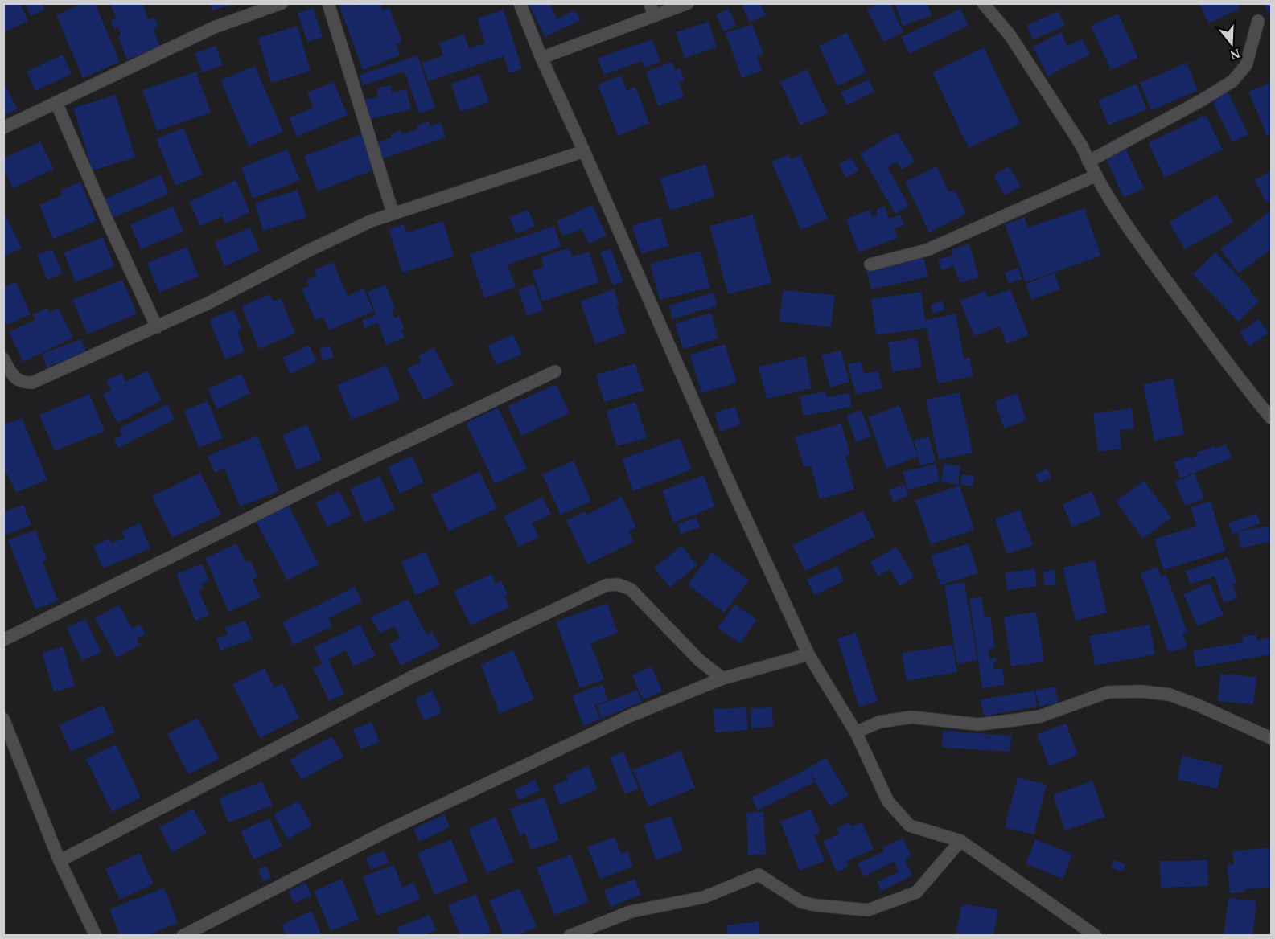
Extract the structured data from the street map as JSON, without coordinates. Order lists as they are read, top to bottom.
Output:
{
  "north": "bottom"
}
